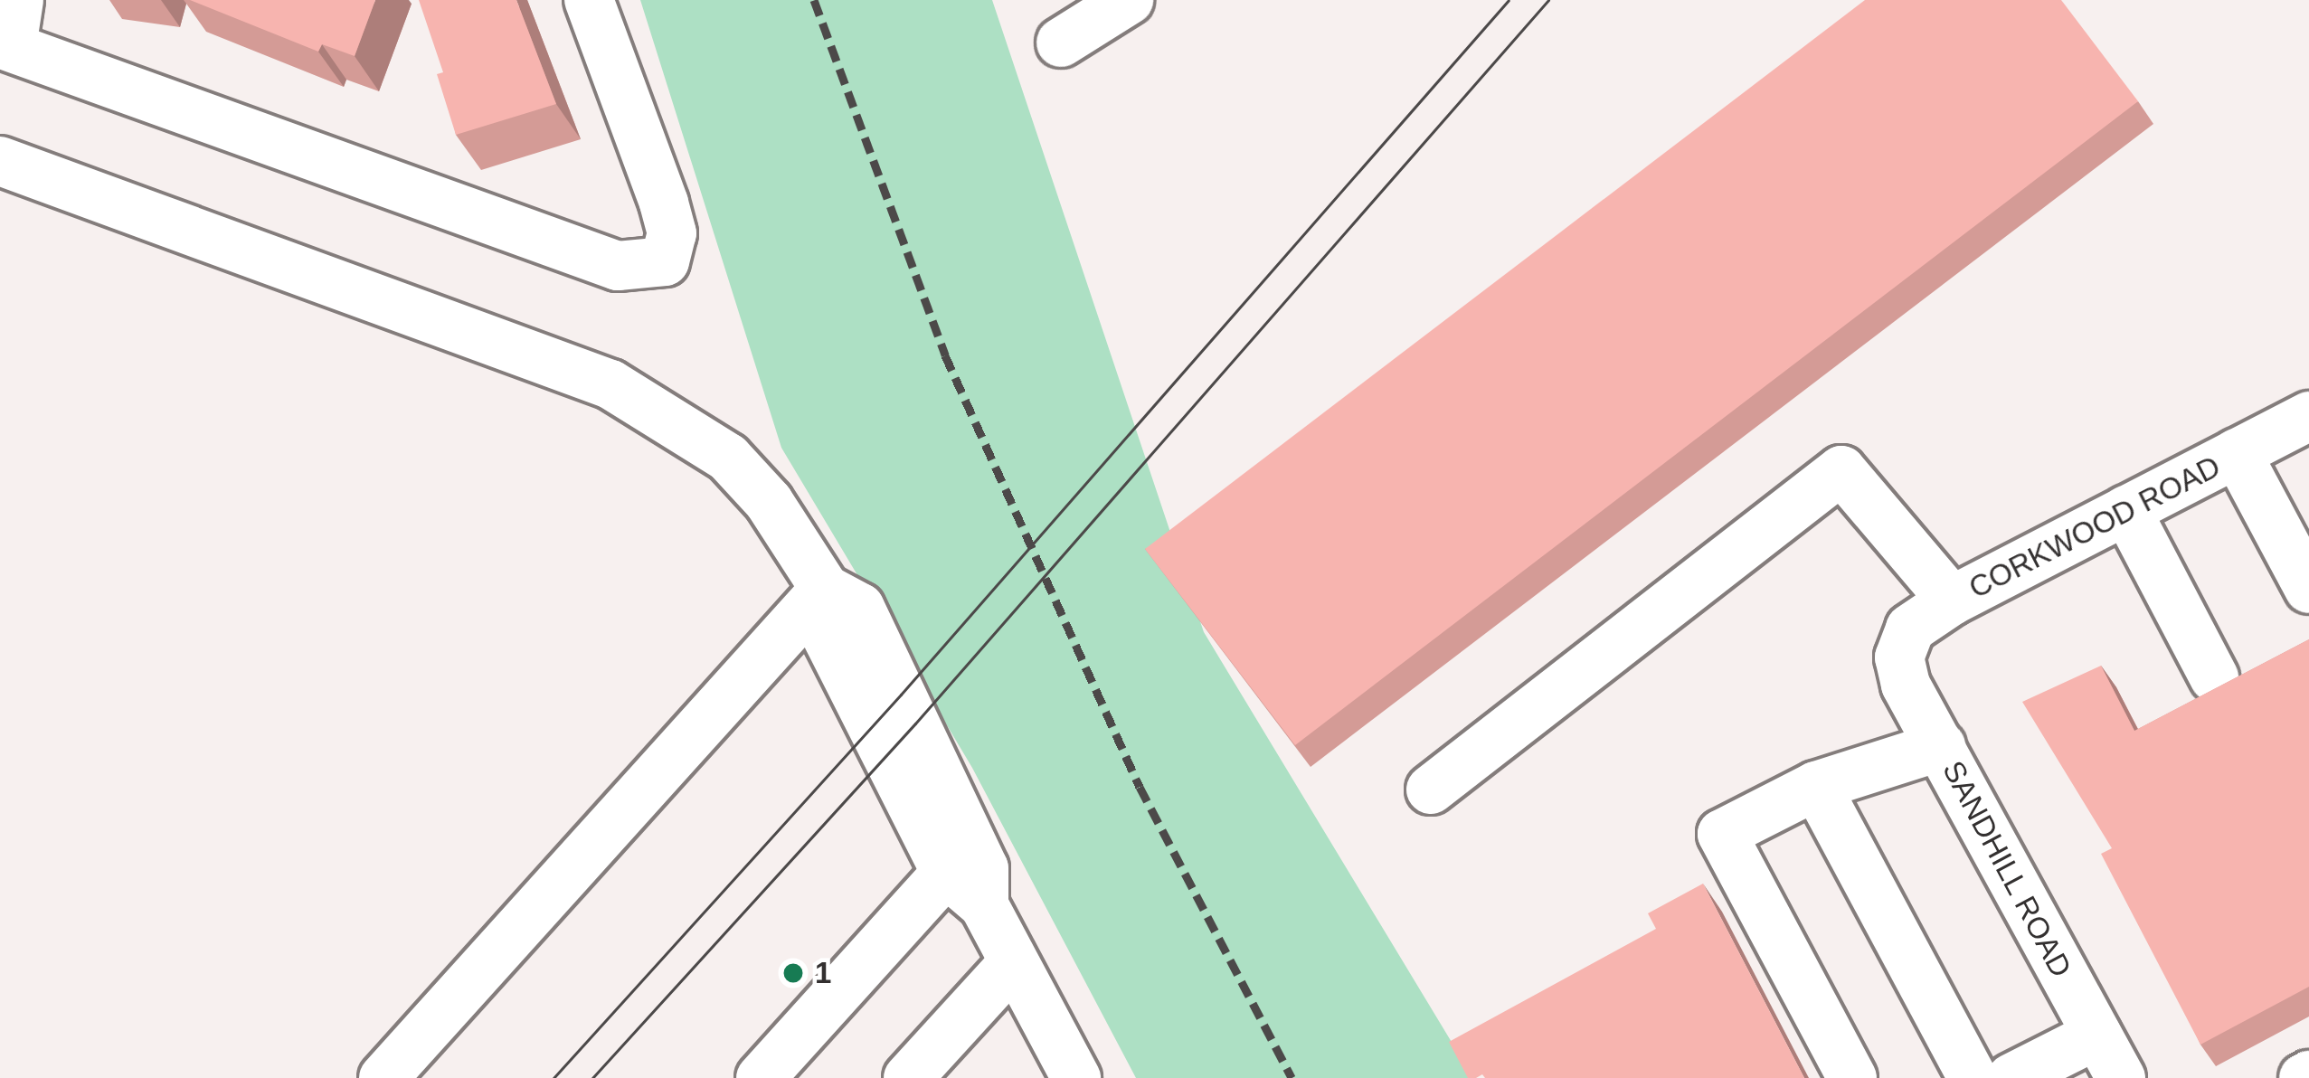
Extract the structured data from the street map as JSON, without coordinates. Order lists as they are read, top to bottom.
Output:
{
  "streets": {
    "street": ["CORKWOOD ROAD", "SANDHILL ROAD"]
  },
  "crossings": [
    ["CORKWOOD ROAD", "SANDHILL ROAD"]
  ],
  "places": ["1"]
}
